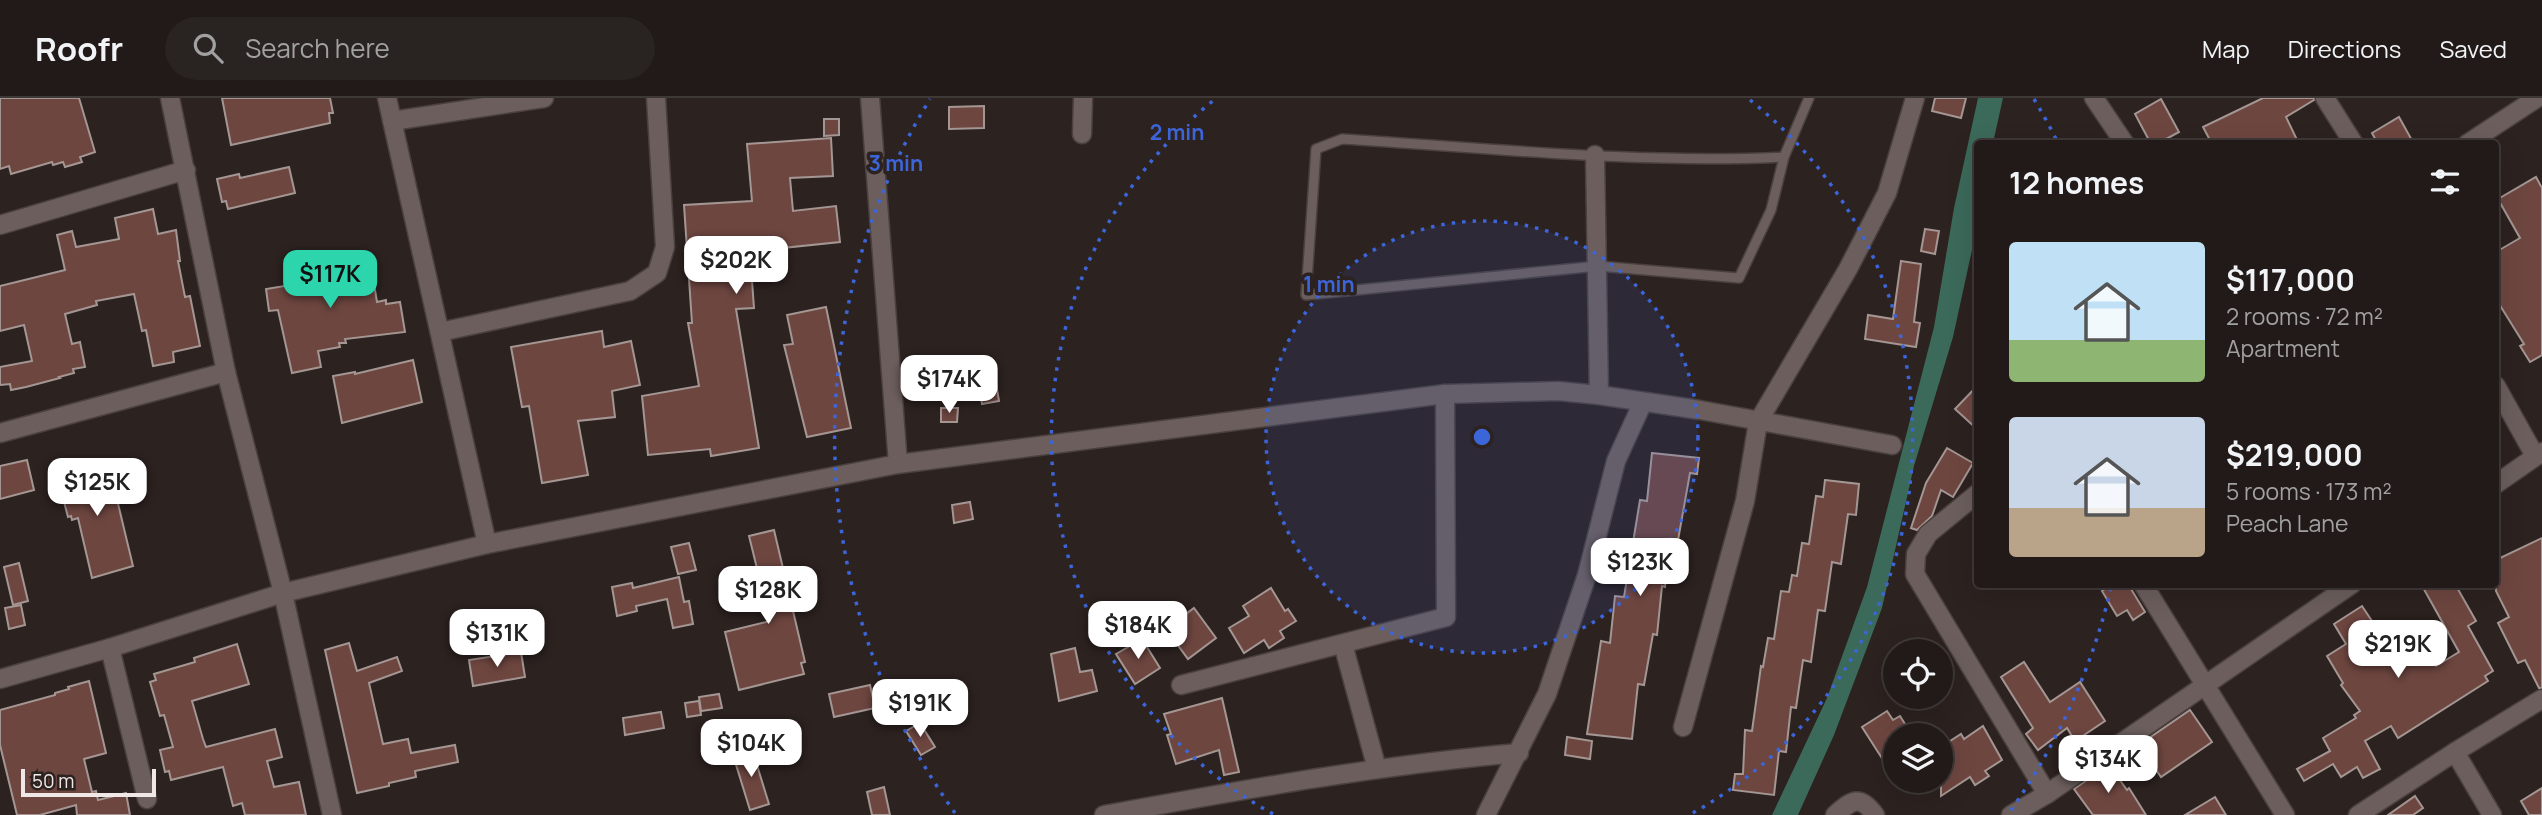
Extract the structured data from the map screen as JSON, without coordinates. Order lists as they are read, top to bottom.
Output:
{
  "scale_bar": "50 m",
  "page": {
    "header": "Roofr",
    "search": "Search here",
    "nav": ["Map", "Directions", "Saved"],
    "heading": "12 homes",
    "list": [
      {
        "name": "$117,000",
        "note": "2 rooms · 72 m² · Apartment"
      },
      {
        "name": "$219,000",
        "note": "5 rooms · 173 m² · Peach Lane"
      }
    ],
    "price": [
      "$202K",
      "$117K",
      "$174K",
      "$125K",
      "$123K",
      "$128K",
      "$184K",
      "$131K",
      "$219K",
      "$191K",
      "$104K",
      "$134K"
    ],
    "scale": "50 m"
  },
  "rings": ["2 min", "3 min", "1 min"]
}
